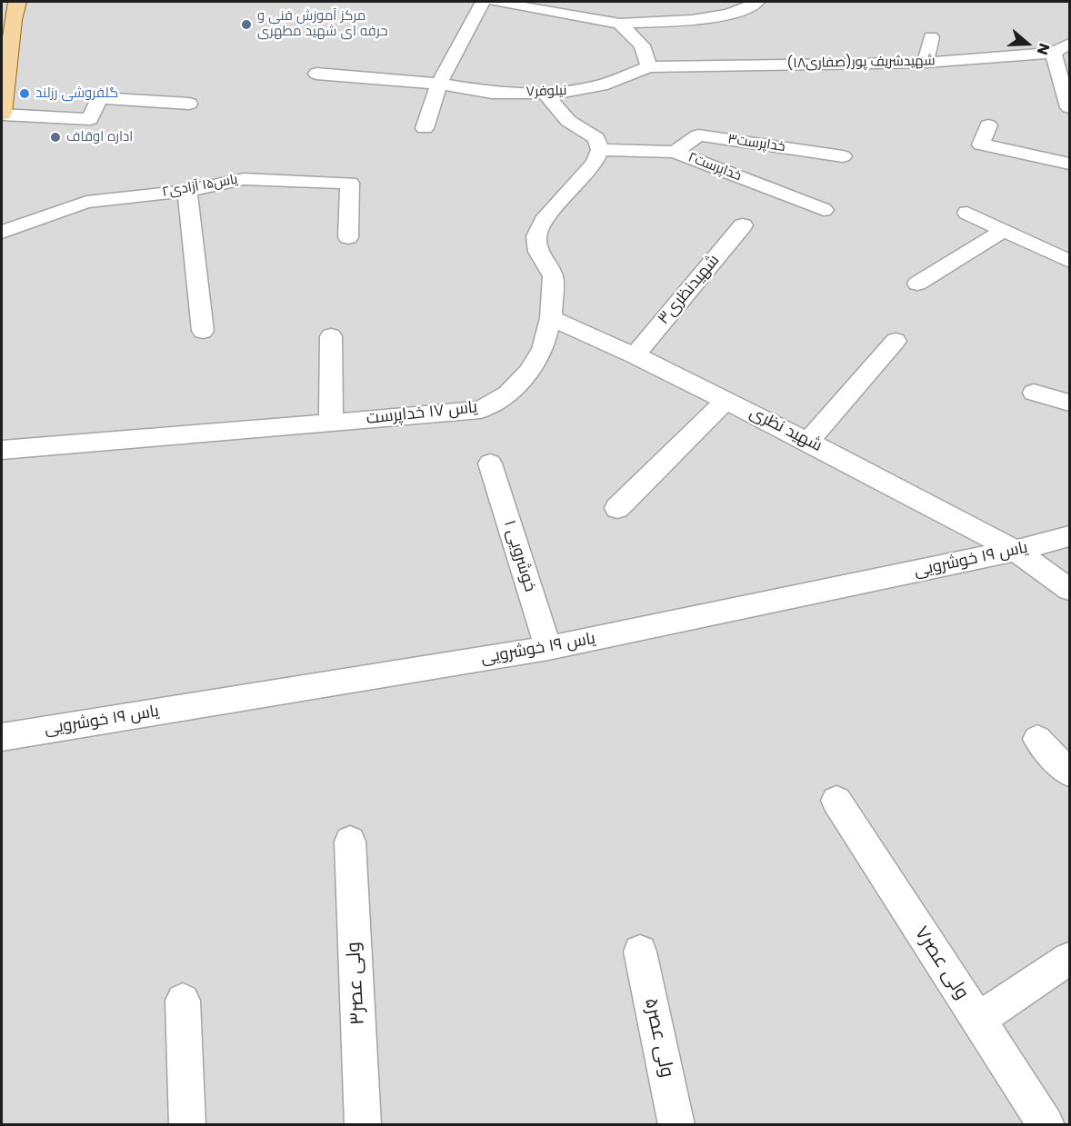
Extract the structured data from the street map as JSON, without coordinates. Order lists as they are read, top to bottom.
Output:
{
  "streets": {
    "street": [
      "شهیدشریف پور(صفاری۱۸)",
      "نیلوفر۷",
      "خداپرست۳",
      "خداپرست۲",
      "یاس۱۵ آزادی۲",
      "شهیدنظری۳",
      "یاس ۱۷ خداپرست",
      "شهید نظری",
      "خوشرویی ۱",
      "یاس ۱۹ خوشرویی",
      "ولی عصر۷",
      "ولی عصر۳",
      "ولی عصر۵"
    ]
  },
  "crossings": [
    ["شهیدشریف پور(صفاری۱۸)", "نیلوفر۷"],
    ["خداپرست۳", "خداپرست۲"],
    ["خداپرست۲", "یاس ۱۷ خداپرست"],
    ["شهیدنظری۳", "شهید نظری"],
    ["یاس ۱۷ خداپرست", "شهید نظری"],
    ["شهید نظری", "یاس ۱۹ خوشرویی"],
    ["خوشرویی ۱", "یاس ۱۹ خوشرویی"]
  ],
  "places": ["مرکز آموزش فنی و حرفه ای شهید مطهری", "گلفروشی رزلند", "اداره اوقاف"],
  "north": "right"
}
